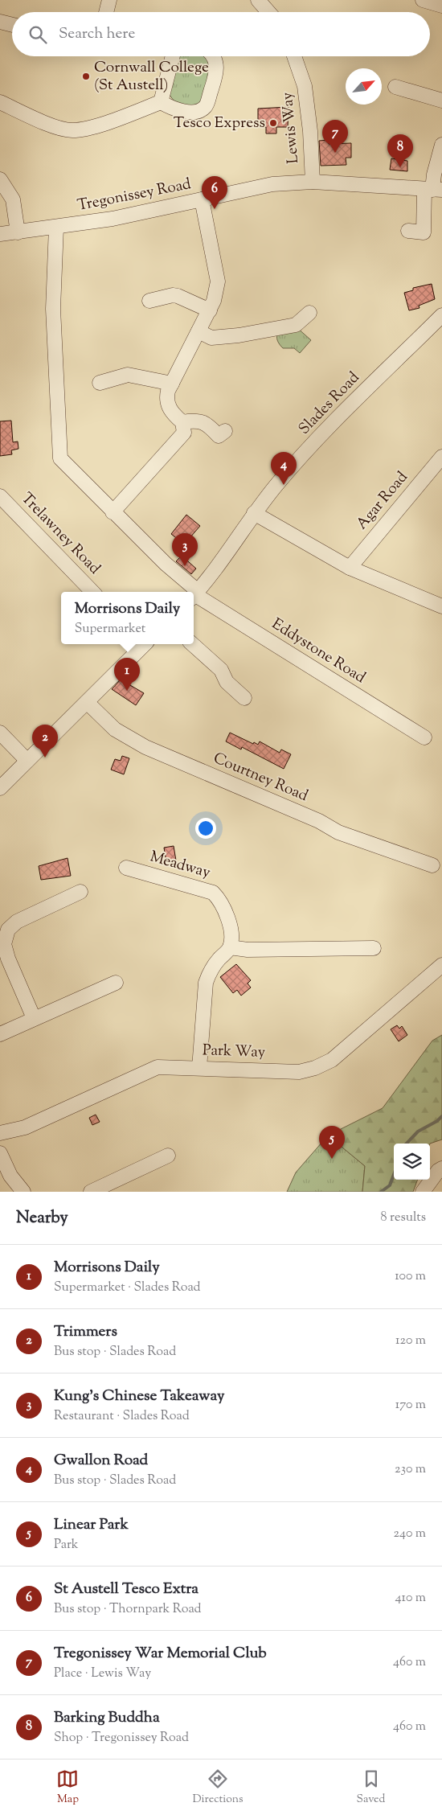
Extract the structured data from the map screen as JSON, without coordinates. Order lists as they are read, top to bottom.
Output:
{
  "streets": {
    "street": [
      "Lewis Way",
      "Tregonissey Road",
      "Slades Road",
      "Agar Road",
      "Trelawney Road",
      "Eddystone Road",
      "Courtney Road",
      "Meadway",
      "Park Way"
    ]
  },
  "crossings": [
    ["Lewis Way", "Tregonissey Road"],
    ["Tregonissey Road", "Eddystone Road"],
    ["Slades Road", "Eddystone Road"]
  ],
  "places": ["Cornwall College (St Austell)", "Tesco Express"],
  "north": "top right",
  "page": {
    "search": "Search here",
    "pins": [
      "7",
      "8",
      "6",
      "4",
      "3",
      "1",
      "2",
      "5"
    ],
    "popup": ["Morrisons Daily", "Supermarket"],
    "heading": ["Nearby", "8 results"],
    "list": [
      {
        "mark": "1",
        "name": "Morrisons Daily",
        "note": "Supermarket · Slades Road",
        "value": "100 m"
      },
      {
        "mark": "2",
        "name": "Trimmers",
        "note": "Bus stop · Slades Road",
        "value": "120 m"
      },
      {
        "mark": "3",
        "name": "Kung's Chinese Takeaway",
        "note": "Restaurant · Slades Road",
        "value": "170 m"
      },
      {
        "mark": "4",
        "name": "Gwallon Road",
        "note": "Bus stop · Slades Road",
        "value": "230 m"
      },
      {
        "mark": "5",
        "name": "Linear Park",
        "note": "Park",
        "value": "240 m"
      },
      {
        "mark": "6",
        "name": "St Austell Tesco Extra",
        "note": "Bus stop · Thornpark Road",
        "value": "410 m"
      },
      {
        "mark": "7",
        "name": "Tregonissey War Memorial Club",
        "note": "Place · Lewis Way",
        "value": "460 m"
      },
      {
        "mark": "8",
        "name": "Barking Buddha",
        "note": "Shop · Tregonissey Road",
        "value": "460 m"
      }
    ],
    "nav": ["Map", "Directions", "Saved"]
  }
}
